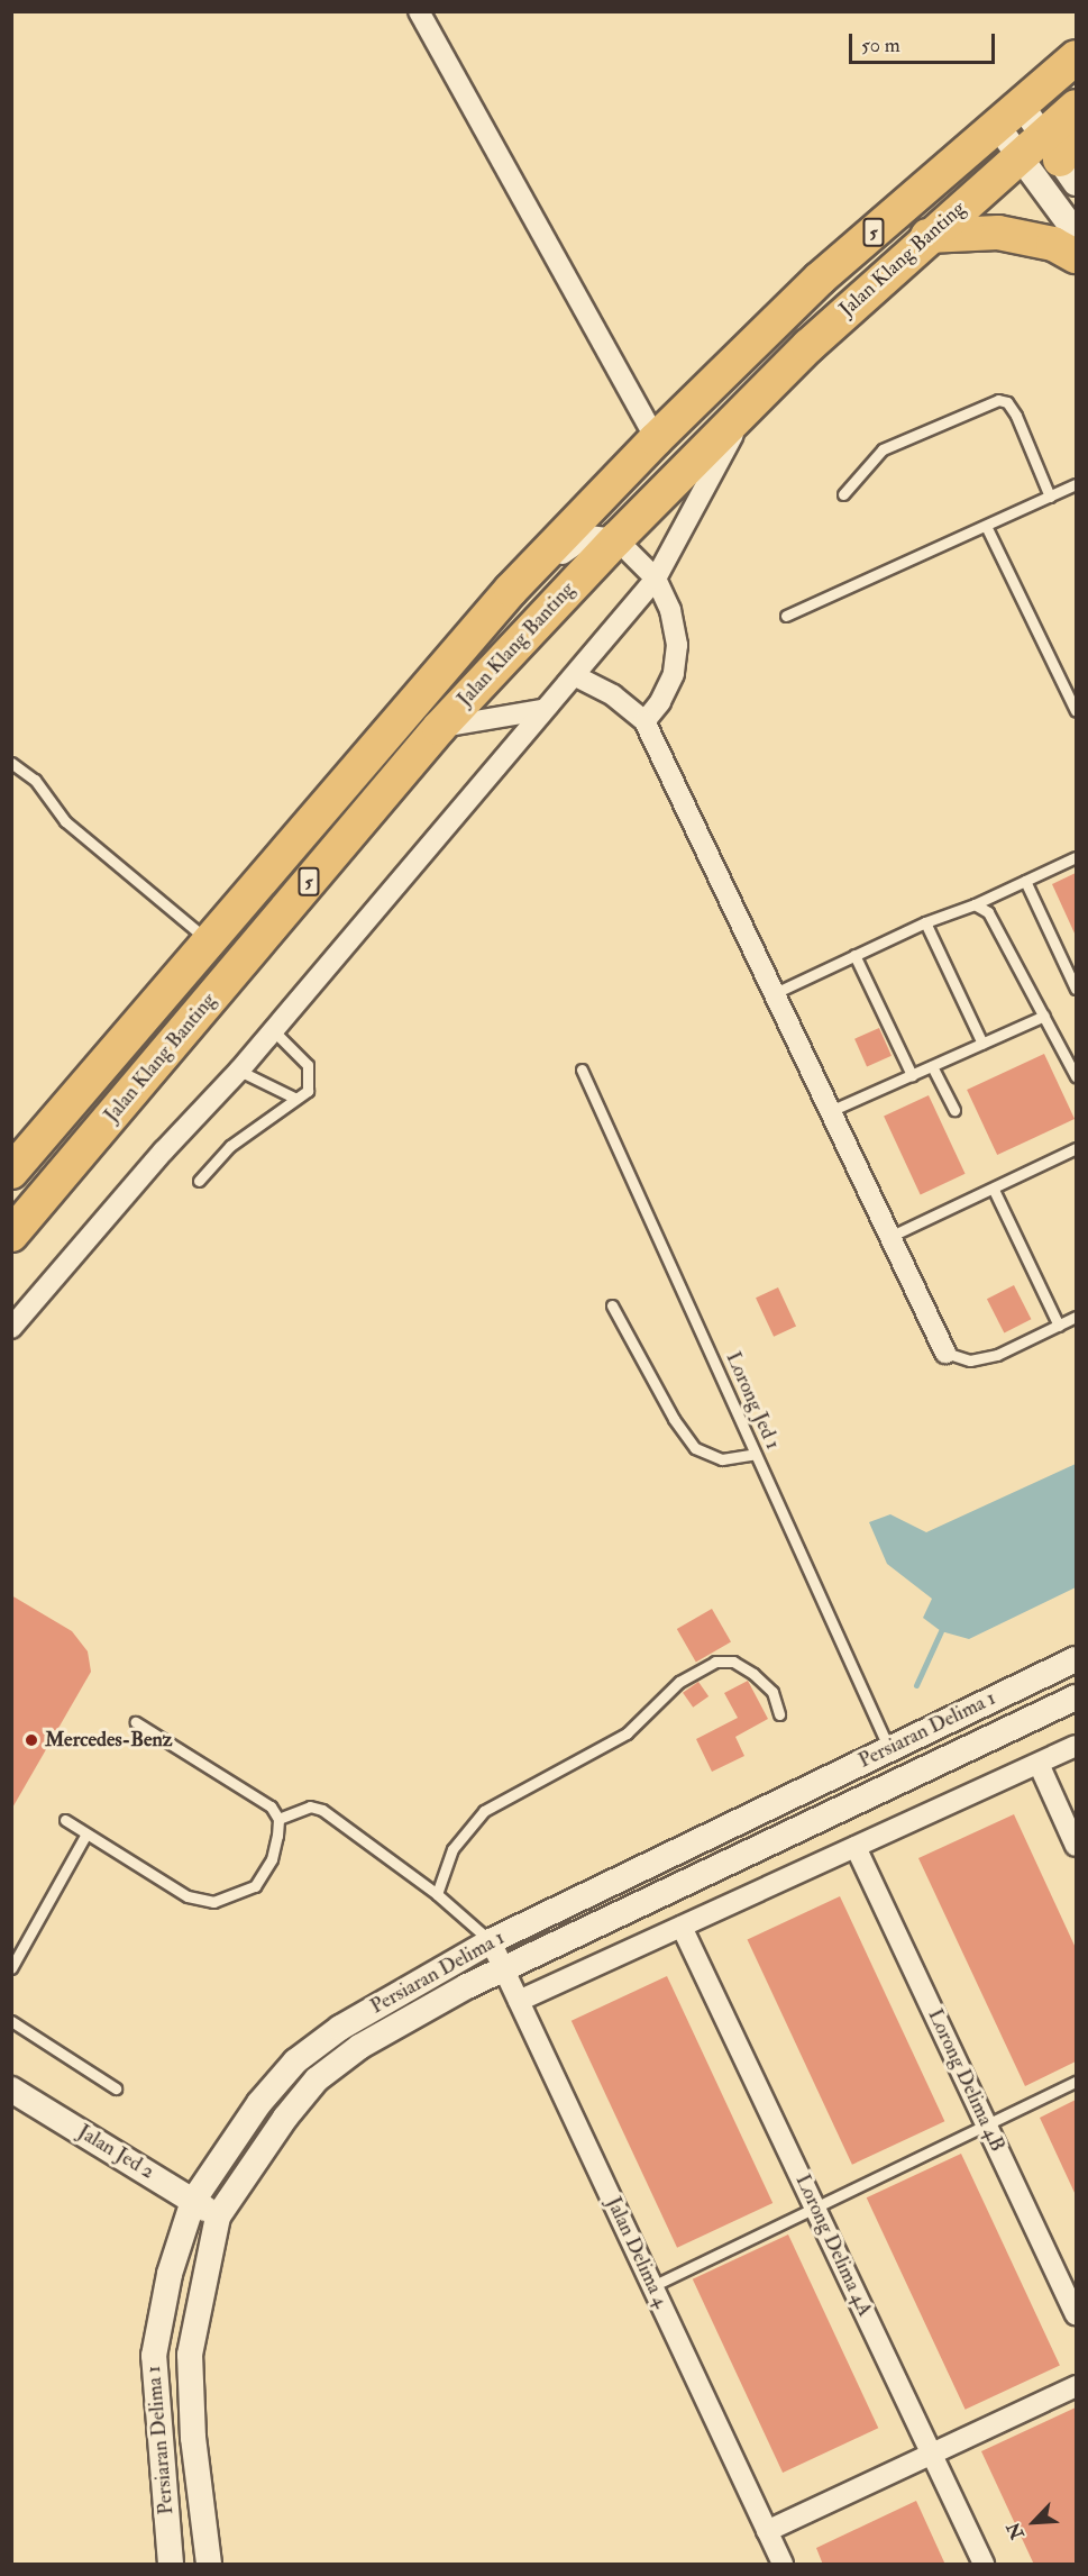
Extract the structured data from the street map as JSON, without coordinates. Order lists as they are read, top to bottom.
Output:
{
  "streets": {
    "highway": ["5", "Jalan Klang Banting"],
    "street": [
      "Persiaran Delima 1",
      "Lorong Delima 4B",
      "Jalan Jed 2",
      "Lorong Delima 4A",
      "Jalan Delima 4"
    ],
    "lane": ["Lorong Jed 1"]
  },
  "crossings": [
    ["Lorong Jed 1", "Persiaran Delima 1"],
    ["Persiaran Delima 1", "Jalan Jed 2"],
    ["Persiaran Delima 1", "Jalan Delima 4"]
  ],
  "places": ["Mercedes-Benz"],
  "scale_bar": "50 m",
  "north": "bottom left"
}
